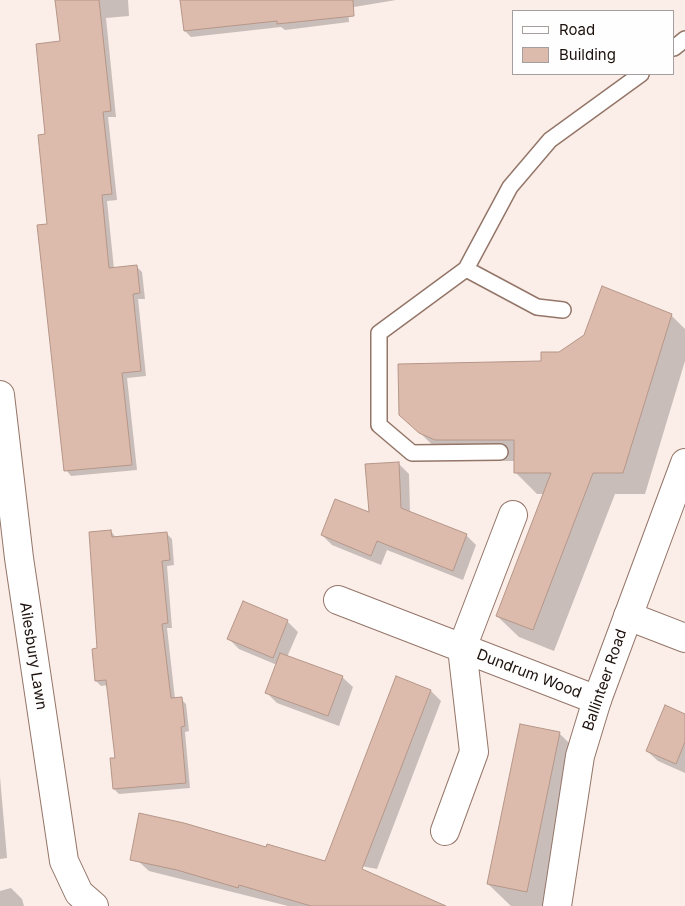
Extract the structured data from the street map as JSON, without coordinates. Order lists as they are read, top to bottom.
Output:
{
  "streets": {
    "street": ["Ailesbury Lawn", "Dundrum Wood", "Ballinteer Road"]
  },
  "crossings": [
    ["Dundrum Wood", "Ballinteer Road"]
  ],
  "legend": ["Road", "Building"]
}
